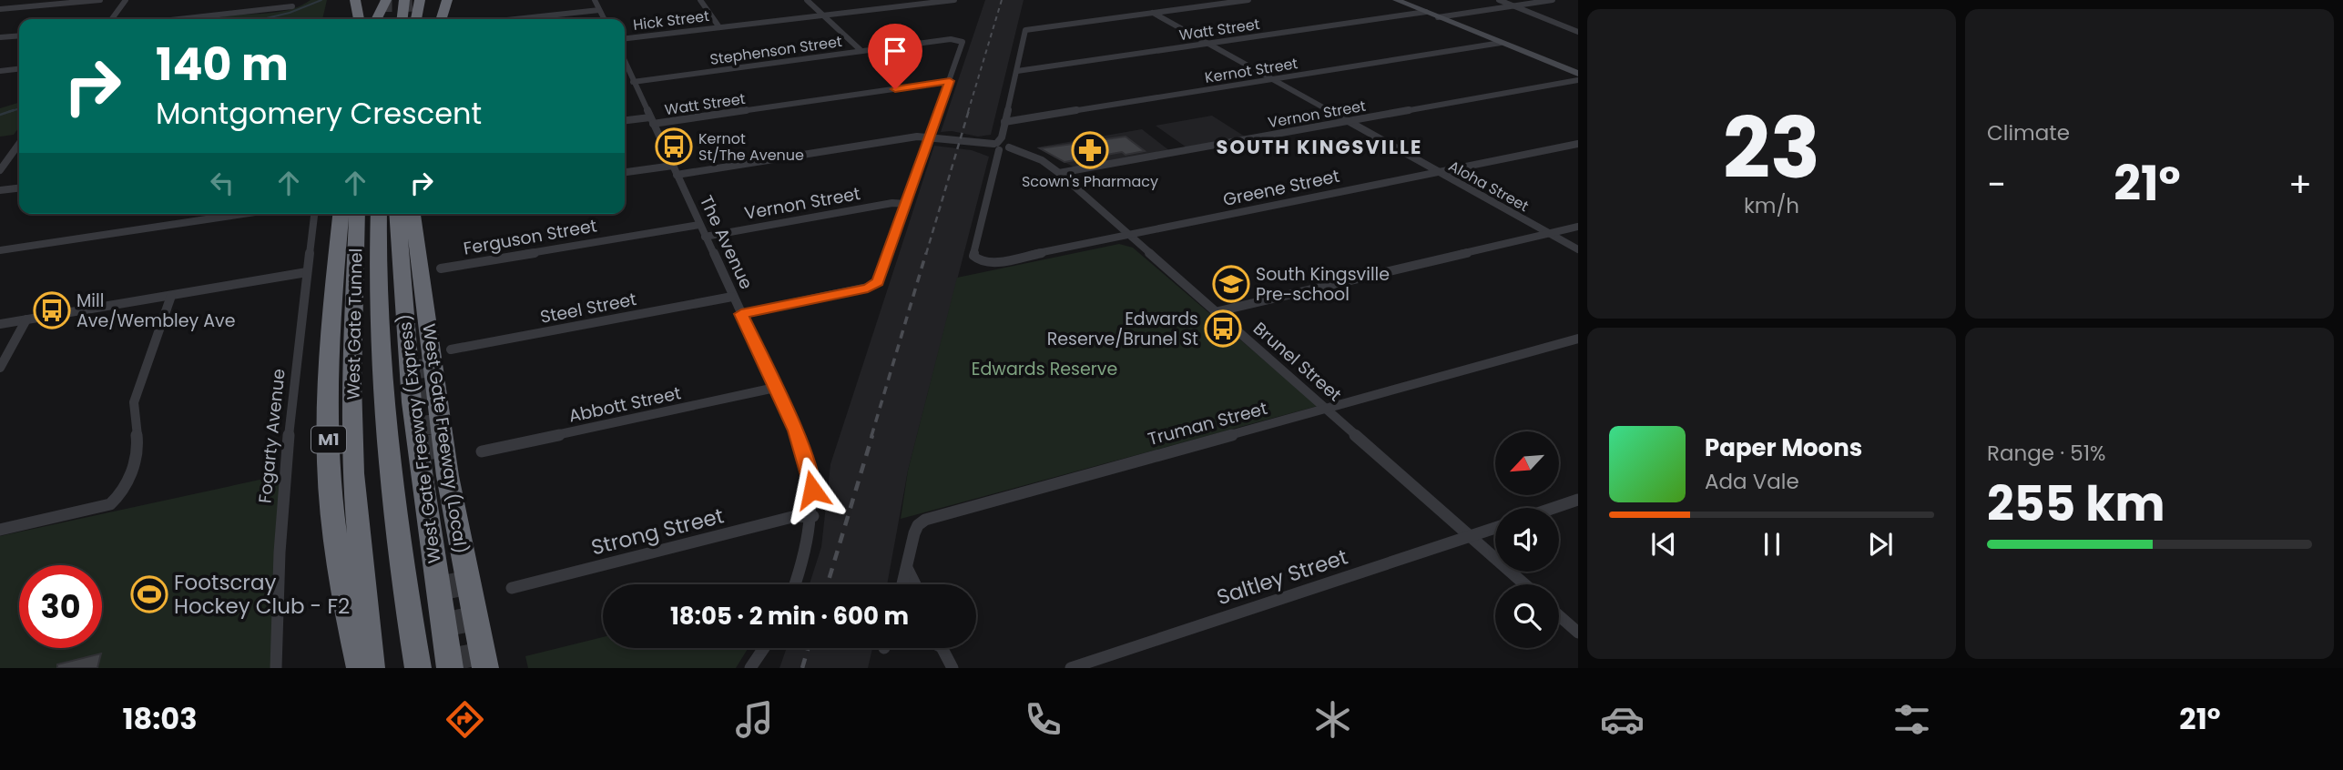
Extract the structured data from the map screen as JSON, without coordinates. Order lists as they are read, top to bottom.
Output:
{
  "streets": {
    "highway": [
      "West Gate Tunnel",
      "West Gate Freeway (Express)",
      "West Gate Freeway (Local)",
      "M1"
    ],
    "street": [
      "Hick Street",
      "Watt Street",
      "Stephenson Street",
      "Kernot Street",
      "Vernon Street",
      "Aloha Street",
      "Greene Street",
      "Ferguson Street",
      "The Avenue",
      "Steel Street",
      "Brunel Street",
      "Abbott Street",
      "Truman Street",
      "Fogarty Avenue",
      "Strong Street",
      "Saltley Street"
    ]
  },
  "crossings": [
    ["Watt Street", "Stephenson Street"],
    ["Watt Street", "Aloha Street"],
    ["Watt Street", "The Avenue"],
    ["Stephenson Street", "The Avenue"],
    ["Kernot Street", "Aloha Street"],
    ["Vernon Street", "Aloha Street"],
    ["Vernon Street", "The Avenue"],
    ["Vernon Street", "Brunel Street"],
    ["Aloha Street", "Greene Street"],
    ["Greene Street", "Brunel Street"],
    ["Ferguson Street", "The Avenue"],
    ["The Avenue", "Steel Street"],
    ["The Avenue", "Abbott Street"],
    ["The Avenue", "Strong Street"],
    ["Brunel Street", "Truman Street"],
    ["Brunel Street", "Saltley Street"]
  ],
  "districts": ["SOUTH KINGSVILLE"],
  "parks": ["Edwards Reserve"],
  "places": {
    "bus stop": ["Kernot St/The Avenue", "Mill Ave/Wembley Ave", "Edwards Reserve/Brunel St"],
    "pharmacy": ["Scown's Pharmacy"],
    "school or university": ["South Kingsville Pre-school"],
    "sports": ["Footscray Hockey Club - F2"]
  },
  "north": "bottom left",
  "page": {
    "tile": [
      ["23", "km/h"],
      "Climate",
      ["Range · 51%", "255 km"]
    ],
    "turn": ["140 m", "Montgomery Crescent"],
    "heat": ["−", "21°", "+"],
    "song": ["Paper Moons", "Ada Vale"],
    "limit": "30",
    "trip": "18:05 · 2 min · 600 m",
    "tabs": ["18:03", "21°"]
  }
}
